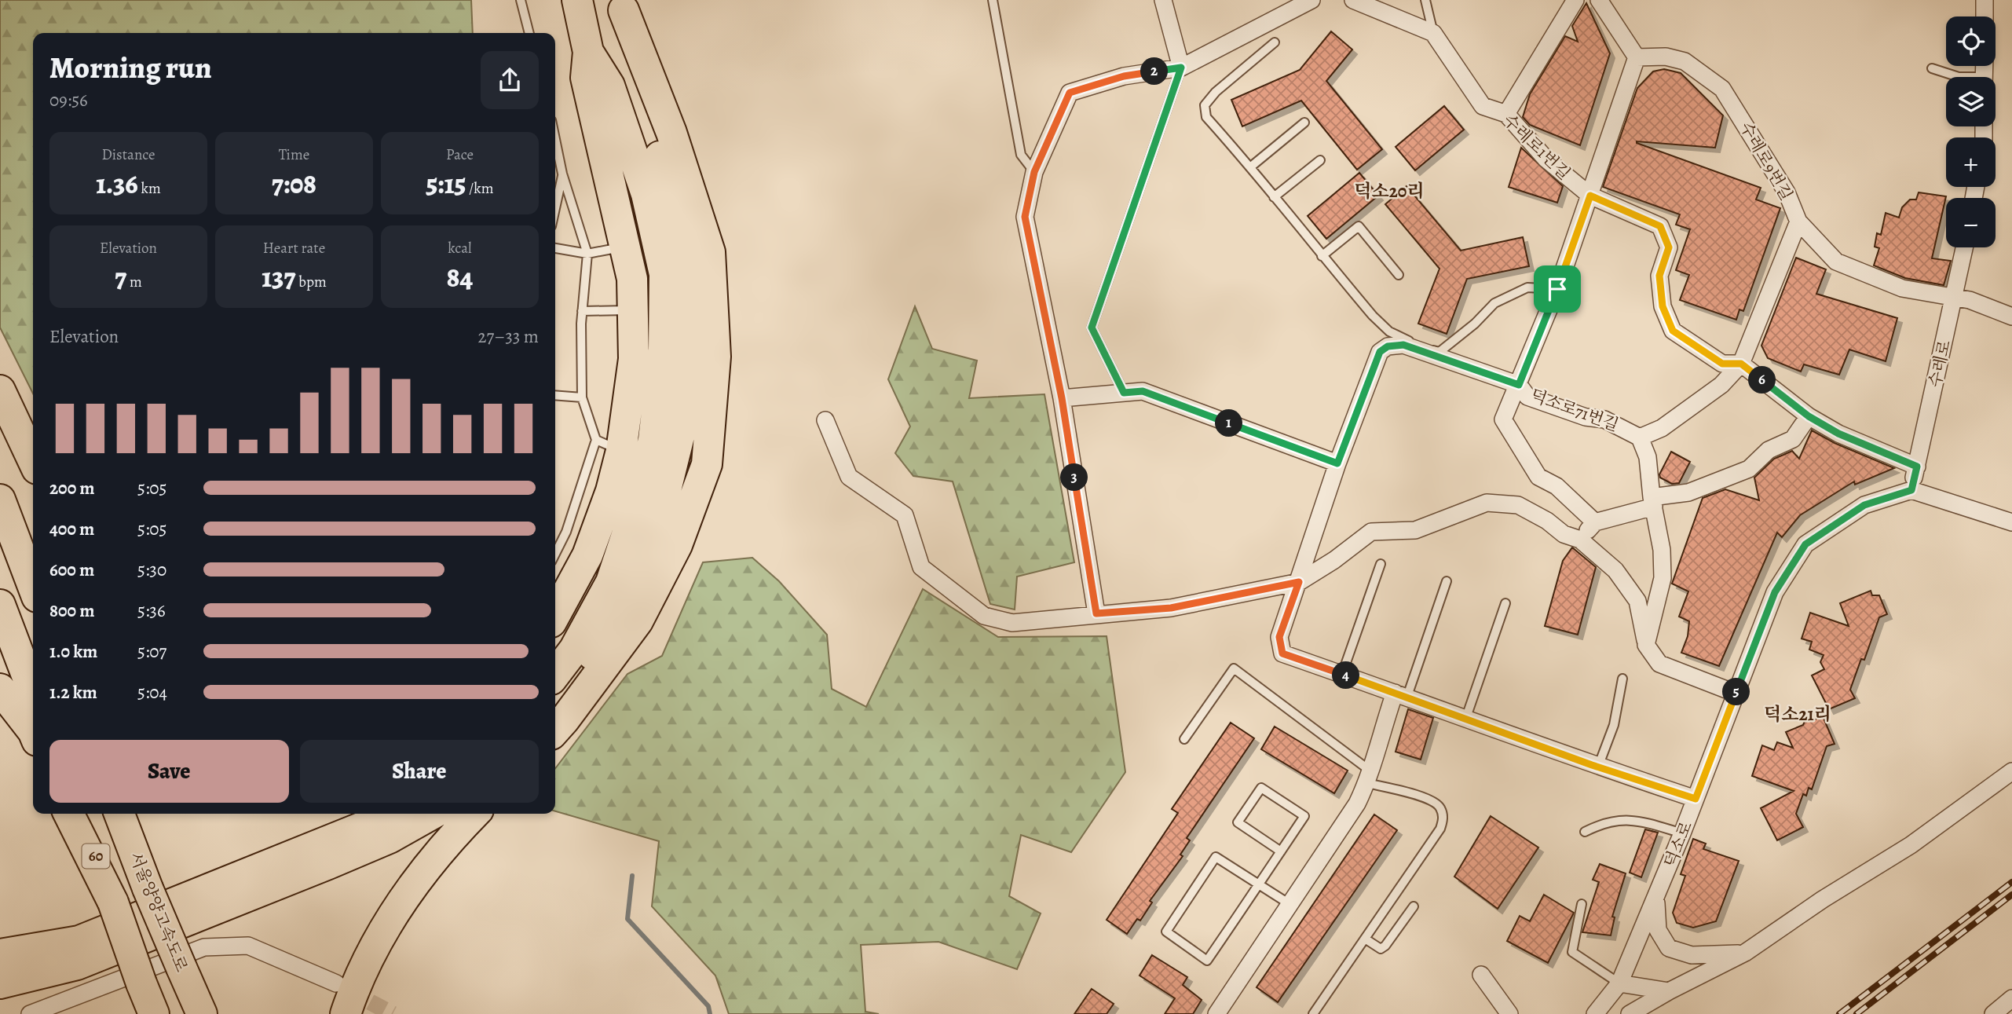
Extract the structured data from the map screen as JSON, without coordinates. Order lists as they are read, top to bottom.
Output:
{
  "streets": {
    "highway": ["60", "서울양양고속도로"],
    "street": [
      "수레로1번길",
      "수레로9번길",
      "수레로",
      "덕소로71번길",
      "덕소로"
    ]
  },
  "crossings": [
    ["수레로1번길", "수레로"],
    ["수레로9번길", "수레로"],
    ["수레로", "덕소로"]
  ],
  "districts": ["덕소20리", "덕소21리"],
  "page": {
    "map_buttons": ["+", "−"],
    "heading": ["Morning run", "09:56"],
    "pins": [
      "2",
      "6",
      "1",
      "3",
      "4",
      "5"
    ],
    "stats": [
      ["Distance", "1.36 km"],
      ["Time", "7:08"],
      ["Pace", "5:15 /km"],
      ["Elevation", "7 m"],
      ["Heart rate", "137 bpm"],
      ["kcal", "84"]
    ],
    "chart": ["Elevation", "27–33 m"],
    "list": [
      {
        "name": "200 m",
        "note": "5:05"
      },
      {
        "name": "400 m",
        "note": "5:05"
      },
      {
        "name": "600 m",
        "note": "5:30"
      },
      {
        "name": "800 m",
        "note": "5:36"
      },
      {
        "name": "1.0 km",
        "note": "5:07"
      },
      {
        "name": "1.2 km",
        "note": "5:04"
      }
    ],
    "buttons": ["Save", "Share"]
  }
}
